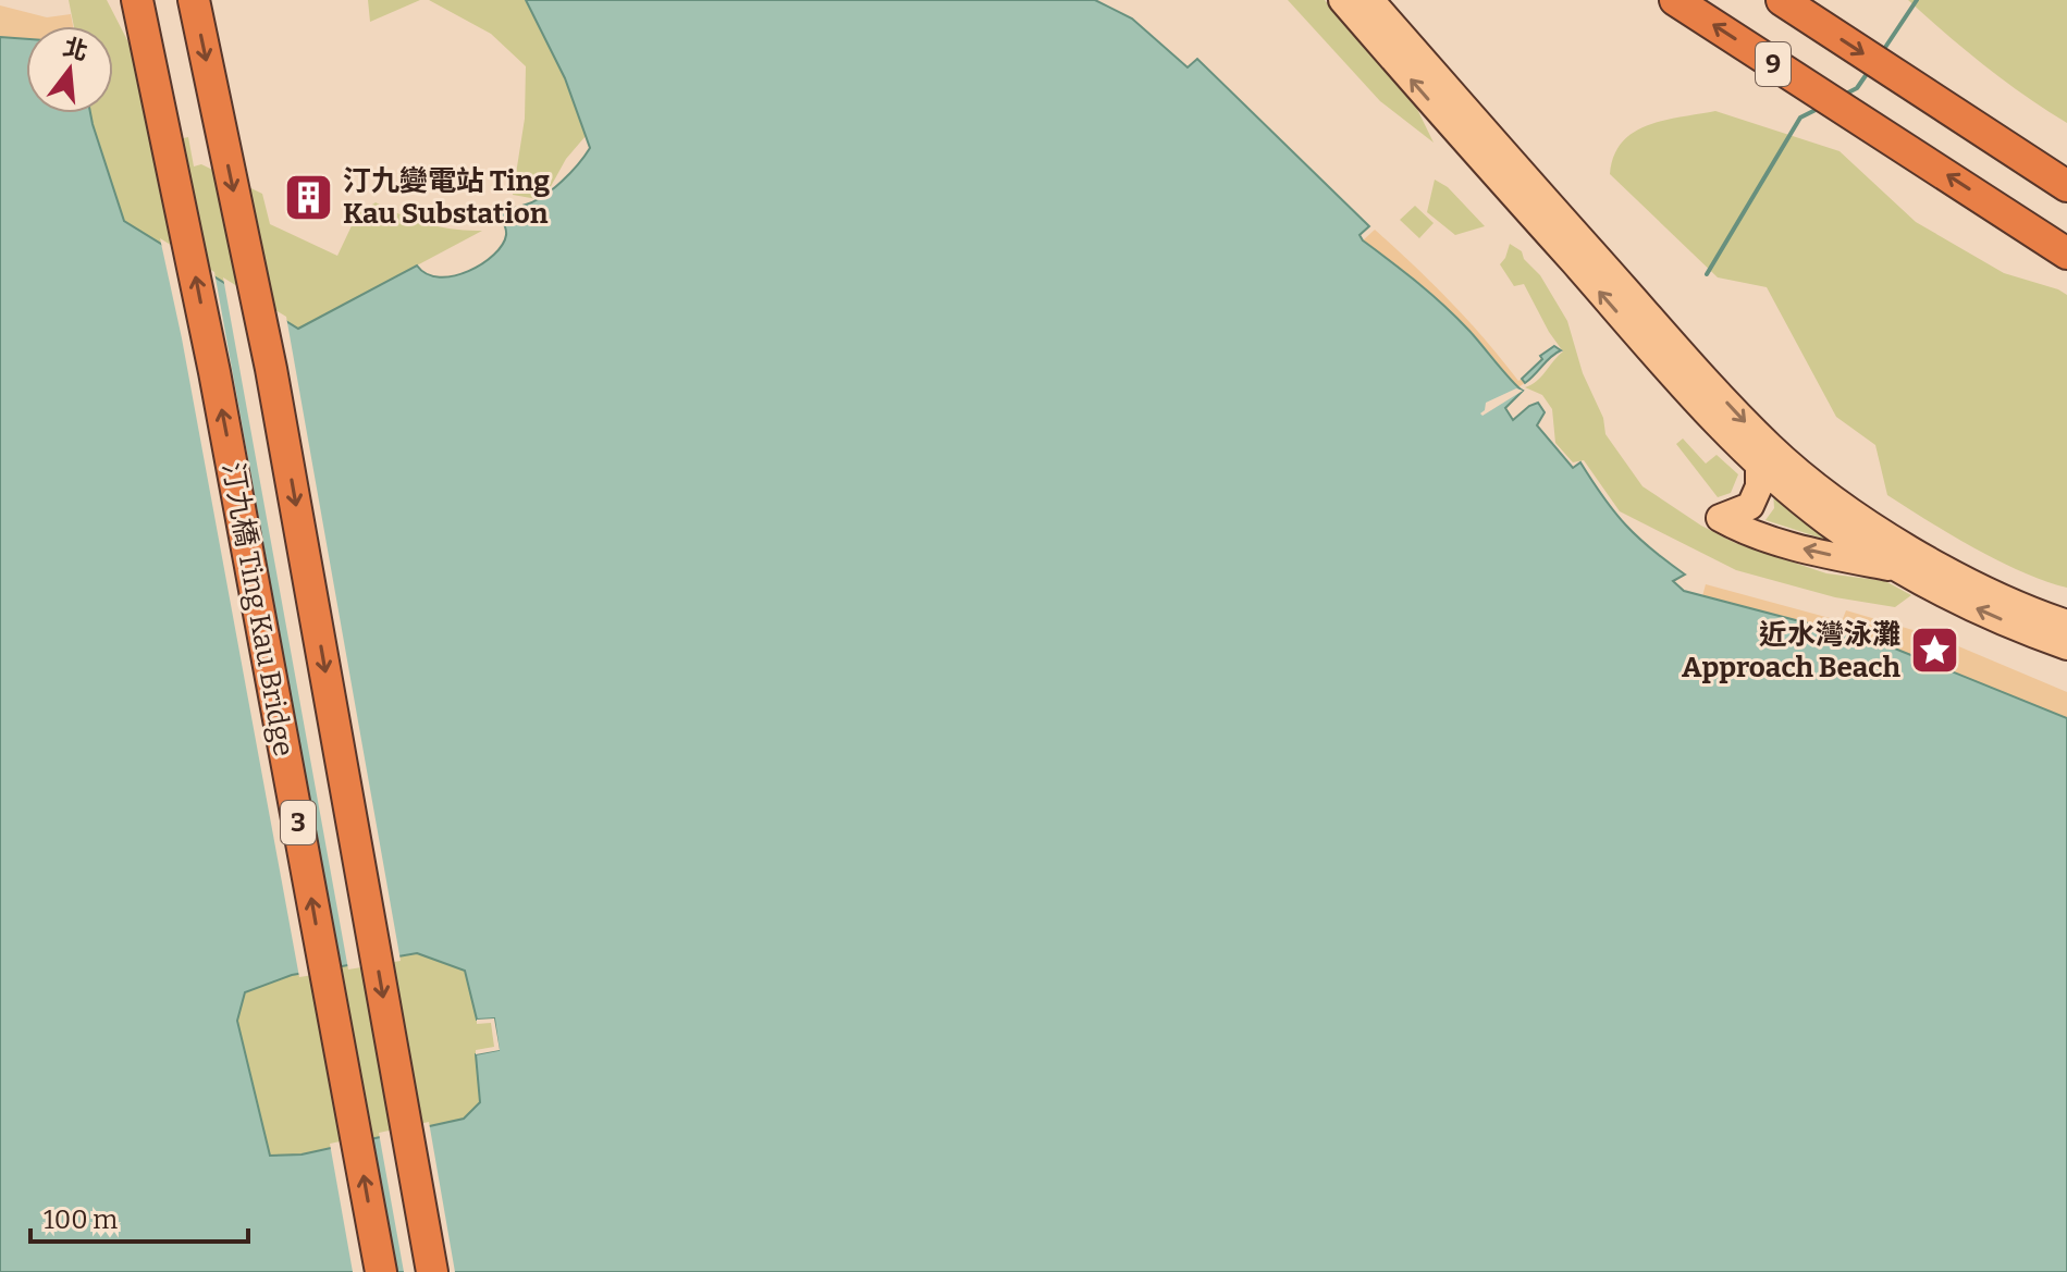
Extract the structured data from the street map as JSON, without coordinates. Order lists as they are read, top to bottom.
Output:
{
  "streets": {
    "highway": ["9", "汀九橋 Ting Kau Bridge", "3"]
  },
  "places": {
    "building": ["汀九變電站 Ting Kau Substation"],
    "place": ["近水灣泳灘 Approach Beach"]
  },
  "scale_bar": "100 m",
  "north": "top"
}
